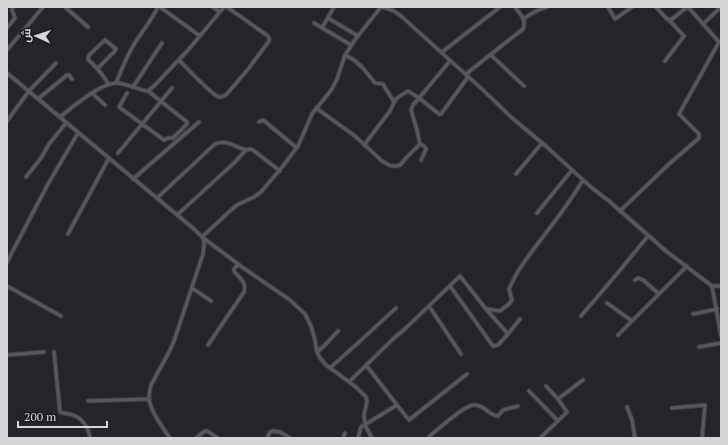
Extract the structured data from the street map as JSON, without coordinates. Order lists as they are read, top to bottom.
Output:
{
  "scale_bar": "200 m",
  "north": "left"
}
